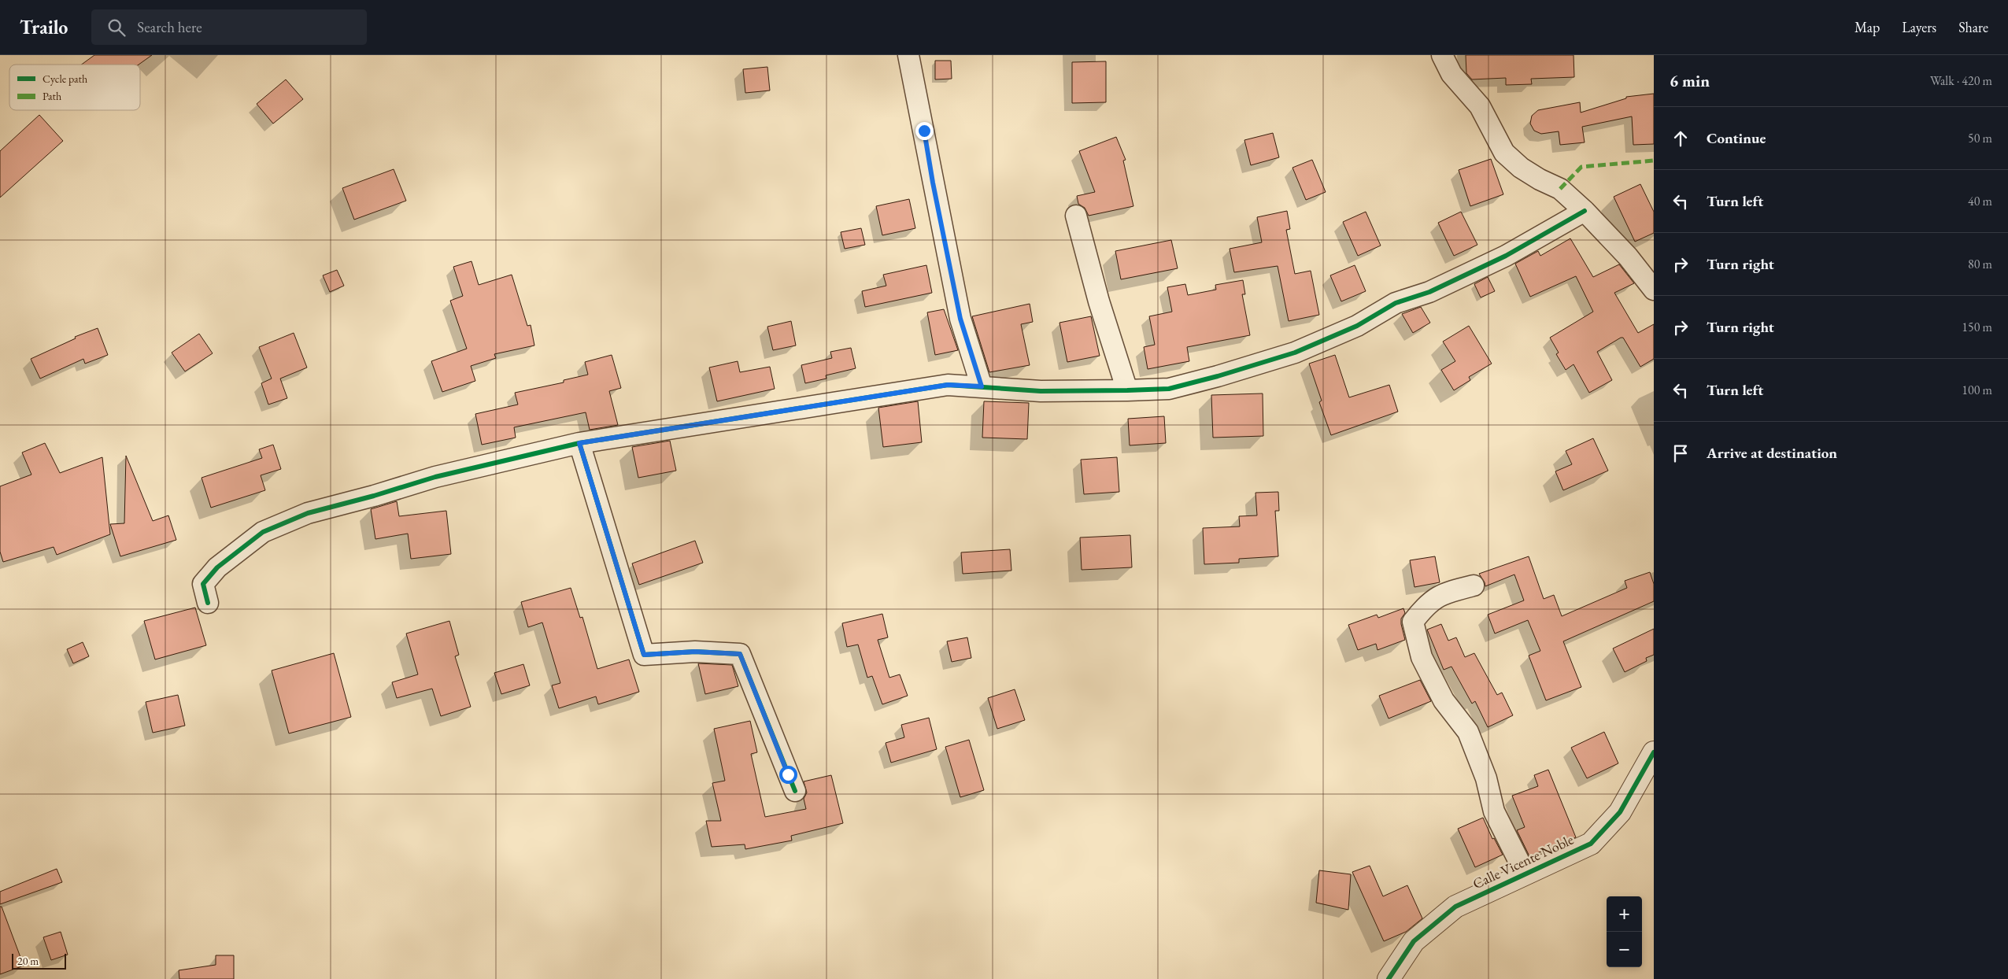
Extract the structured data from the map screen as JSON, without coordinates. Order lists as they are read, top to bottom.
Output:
{
  "streets": {
    "street": ["Calle Vicente Noble"]
  },
  "legend": ["Cycle path", "Path"],
  "scale_bar": "20 m",
  "page": {
    "header": "Trailo",
    "search": "Search here",
    "nav": ["Map", "Layers", "Share"],
    "heading": ["6 min", "Walk · 420 m"],
    "list": [
      ["Continue", "50 m"],
      ["Turn left", "40 m"],
      ["Turn right", "80 m"],
      ["Turn right", "150 m"],
      ["Turn left", "100 m"],
      "Arrive at destination"
    ],
    "map_buttons": ["+", "−"],
    "scale": "20 m"
  }
}
